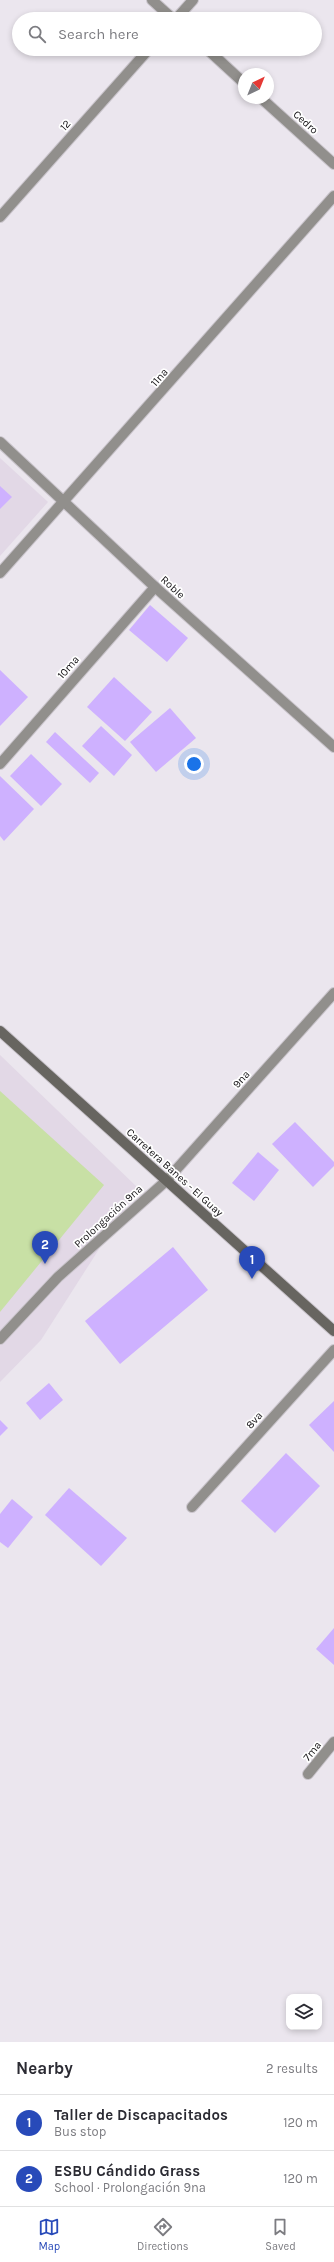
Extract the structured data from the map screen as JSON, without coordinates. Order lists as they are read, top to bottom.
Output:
{
  "streets": {
    "main road": ["Carretera Banes - El Guay"],
    "street": [
      "Cedro",
      "12",
      "11na",
      "Roble",
      "10ma",
      "9na",
      "Prolongación 9na",
      "8va",
      "7ma"
    ]
  },
  "crossings": [
    ["11na", "Roble"],
    ["Roble", "10ma"],
    ["9na", "Carretera Banes - El Guay"],
    ["9na", "Prolongación 9na"],
    ["Carretera Banes - El Guay", "Prolongación 9na"]
  ],
  "north": "top right",
  "page": {
    "search": "Search here",
    "pins": ["2", "1"],
    "heading": ["Nearby", "2 results"],
    "list": [
      {
        "mark": "1",
        "name": "Taller de Discapacitados",
        "note": "Bus stop",
        "value": "120 m"
      },
      {
        "mark": "2",
        "name": "ESBU Cándido Grass",
        "note": "School · Prolongación 9na",
        "value": "120 m"
      }
    ],
    "nav": ["Map", "Directions", "Saved"]
  }
}
